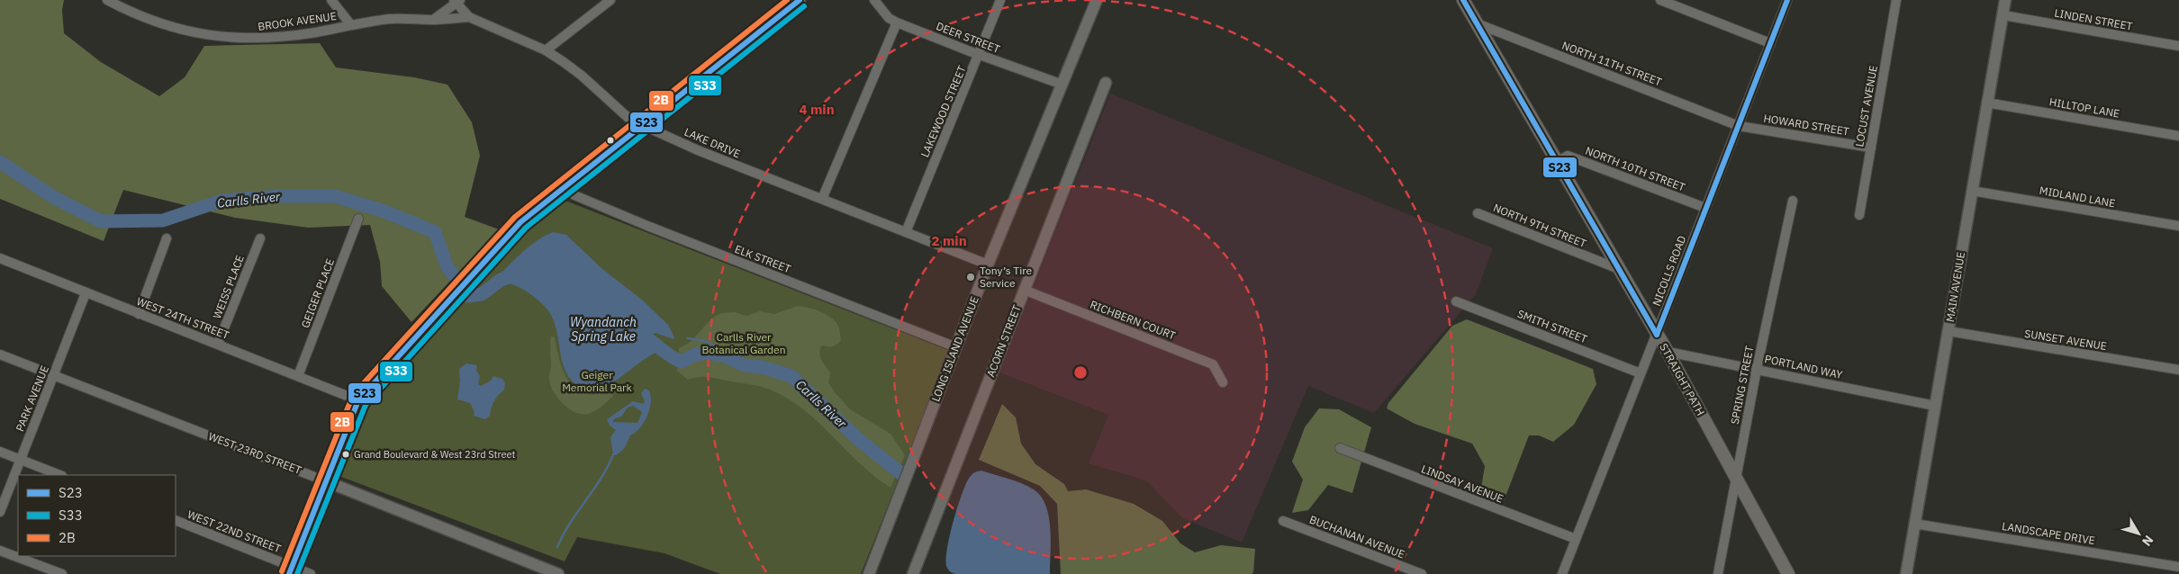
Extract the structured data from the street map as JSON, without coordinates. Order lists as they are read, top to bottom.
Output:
{
  "streets": {
    "main road": ["STRAIGHT PATH"],
    "street": [
      "LINDEN STREET",
      "BROOK AVENUE",
      "DEER STREET",
      "NORTH 11TH STREET",
      "LOCUST AVENUE",
      "HILLTOP LANE",
      "LAKEWOOD STREET",
      "HOWARD STREET",
      "LAKE DRIVE",
      "NORTH 10TH STREET",
      "MIDLAND LANE",
      "NORTH 9TH STREET",
      "ELK STREET",
      "NICOLLS ROAD",
      "WEISS PLACE",
      "MAIN AVENUE",
      "GEIGER PLACE",
      "WEST 24TH STREET",
      "RICHBERN COURT",
      "SMITH STREET",
      "SUNSET AVENUE",
      "ACORN STREET",
      "LONG ISLAND AVENUE",
      "PORTLAND WAY",
      "SPRING STREET",
      "PARK AVENUE",
      "WEST 23RD STREET",
      "LINDSAY AVENUE",
      "WEST 22ND STREET",
      "LANDSCAPE DRIVE",
      "BUCHANAN AVENUE"
    ]
  },
  "crossings": [
    ["LINDEN STREET", "MAIN AVENUE"],
    ["BROOK AVENUE", "LAKE DRIVE"],
    ["DEER STREET", "LAKEWOOD STREET"],
    ["DEER STREET", "LONG ISLAND AVENUE"],
    ["NORTH 11TH STREET", "HOWARD STREET"],
    ["NORTH 11TH STREET", "NICOLLS ROAD"],
    ["NORTH 11TH STREET", "STRAIGHT PATH"],
    ["LOCUST AVENUE", "HOWARD STREET"],
    ["HILLTOP LANE", "MAIN AVENUE"],
    ["LAKEWOOD STREET", "LAKE DRIVE"],
    ["HOWARD STREET", "NICOLLS ROAD"],
    ["LAKE DRIVE", "LONG ISLAND AVENUE"],
    ["NORTH 10TH STREET", "NICOLLS ROAD"],
    ["NORTH 10TH STREET", "STRAIGHT PATH"],
    ["MIDLAND LANE", "MAIN AVENUE"],
    ["NORTH 9TH STREET", "STRAIGHT PATH"],
    ["ELK STREET", "LONG ISLAND AVENUE"],
    ["NICOLLS ROAD", "SMITH STREET"],
    ["NICOLLS ROAD", "STRAIGHT PATH"],
    ["NICOLLS ROAD", "LINDSAY AVENUE"],
    ["WEISS PLACE", "WEST 24TH STREET"],
    ["MAIN AVENUE", "SUNSET AVENUE"],
    ["MAIN AVENUE", "PORTLAND WAY"],
    ["MAIN AVENUE", "LANDSCAPE DRIVE"],
    ["GEIGER PLACE", "WEST 24TH STREET"],
    ["WEST 24TH STREET", "PARK AVENUE"],
    ["RICHBERN COURT", "ACORN STREET"],
    ["PORTLAND WAY", "STRAIGHT PATH"],
    ["PORTLAND WAY", "SPRING STREET"],
    ["STRAIGHT PATH", "SPRING STREET"],
    ["PARK AVENUE", "WEST 23RD STREET"]
  ],
  "water": ["Carlls River", "Wyandanch Spring Lake"],
  "parks": ["Carlls River Botanical Garden", "Geiger Memorial Park"],
  "places": ["Tony’s Tire Service", "Grand Boulevard & West 23rd Street"],
  "lines": ["transit line S23", "transit line 2B", "transit line S33"],
  "legend": ["S23", "S33", "2B"],
  "north": "bottom right",
  "rings": ["4 min", "2 min"]
}
